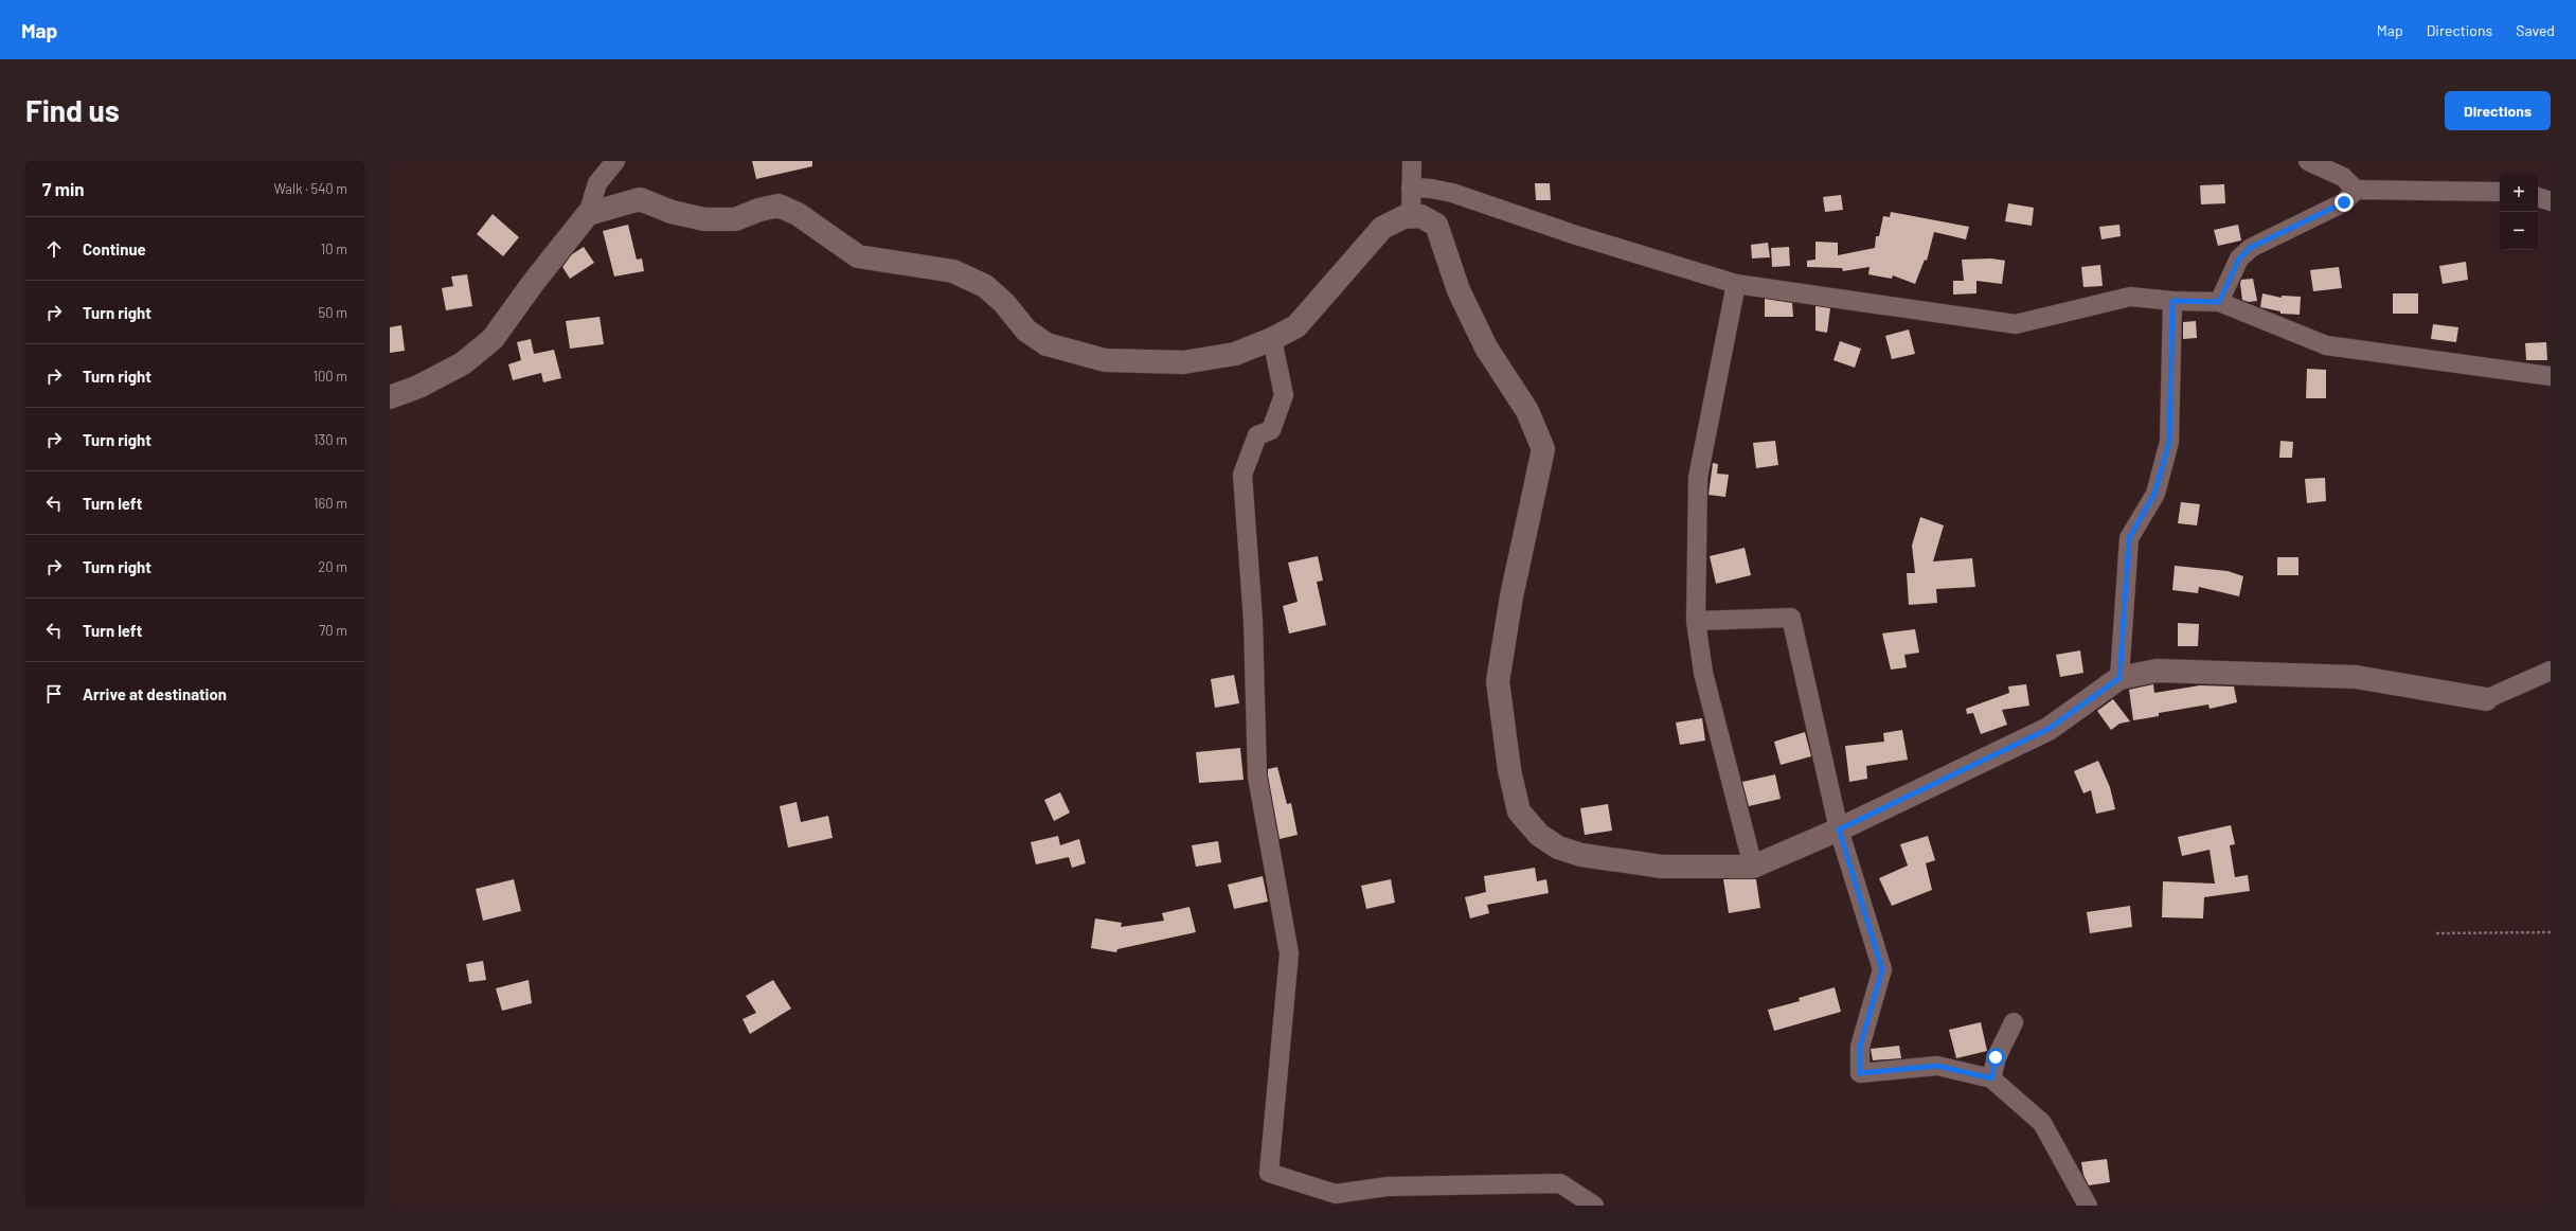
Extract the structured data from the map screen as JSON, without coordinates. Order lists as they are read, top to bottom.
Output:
{
  "page": {
    "header": "Map",
    "nav": ["Map", "Directions", "Saved"],
    "buttons": "Directions",
    "title": "Find us",
    "heading": ["7 min", "Walk · 540 m"],
    "map_buttons": ["+", "−"],
    "list": [
      ["Continue", "10 m"],
      ["Turn right", "50 m"],
      ["Turn right", "100 m"],
      ["Turn right", "130 m"],
      ["Turn left", "160 m"],
      ["Turn right", "20 m"],
      ["Turn left", "70 m"],
      "Arrive at destination"
    ]
  }
}
